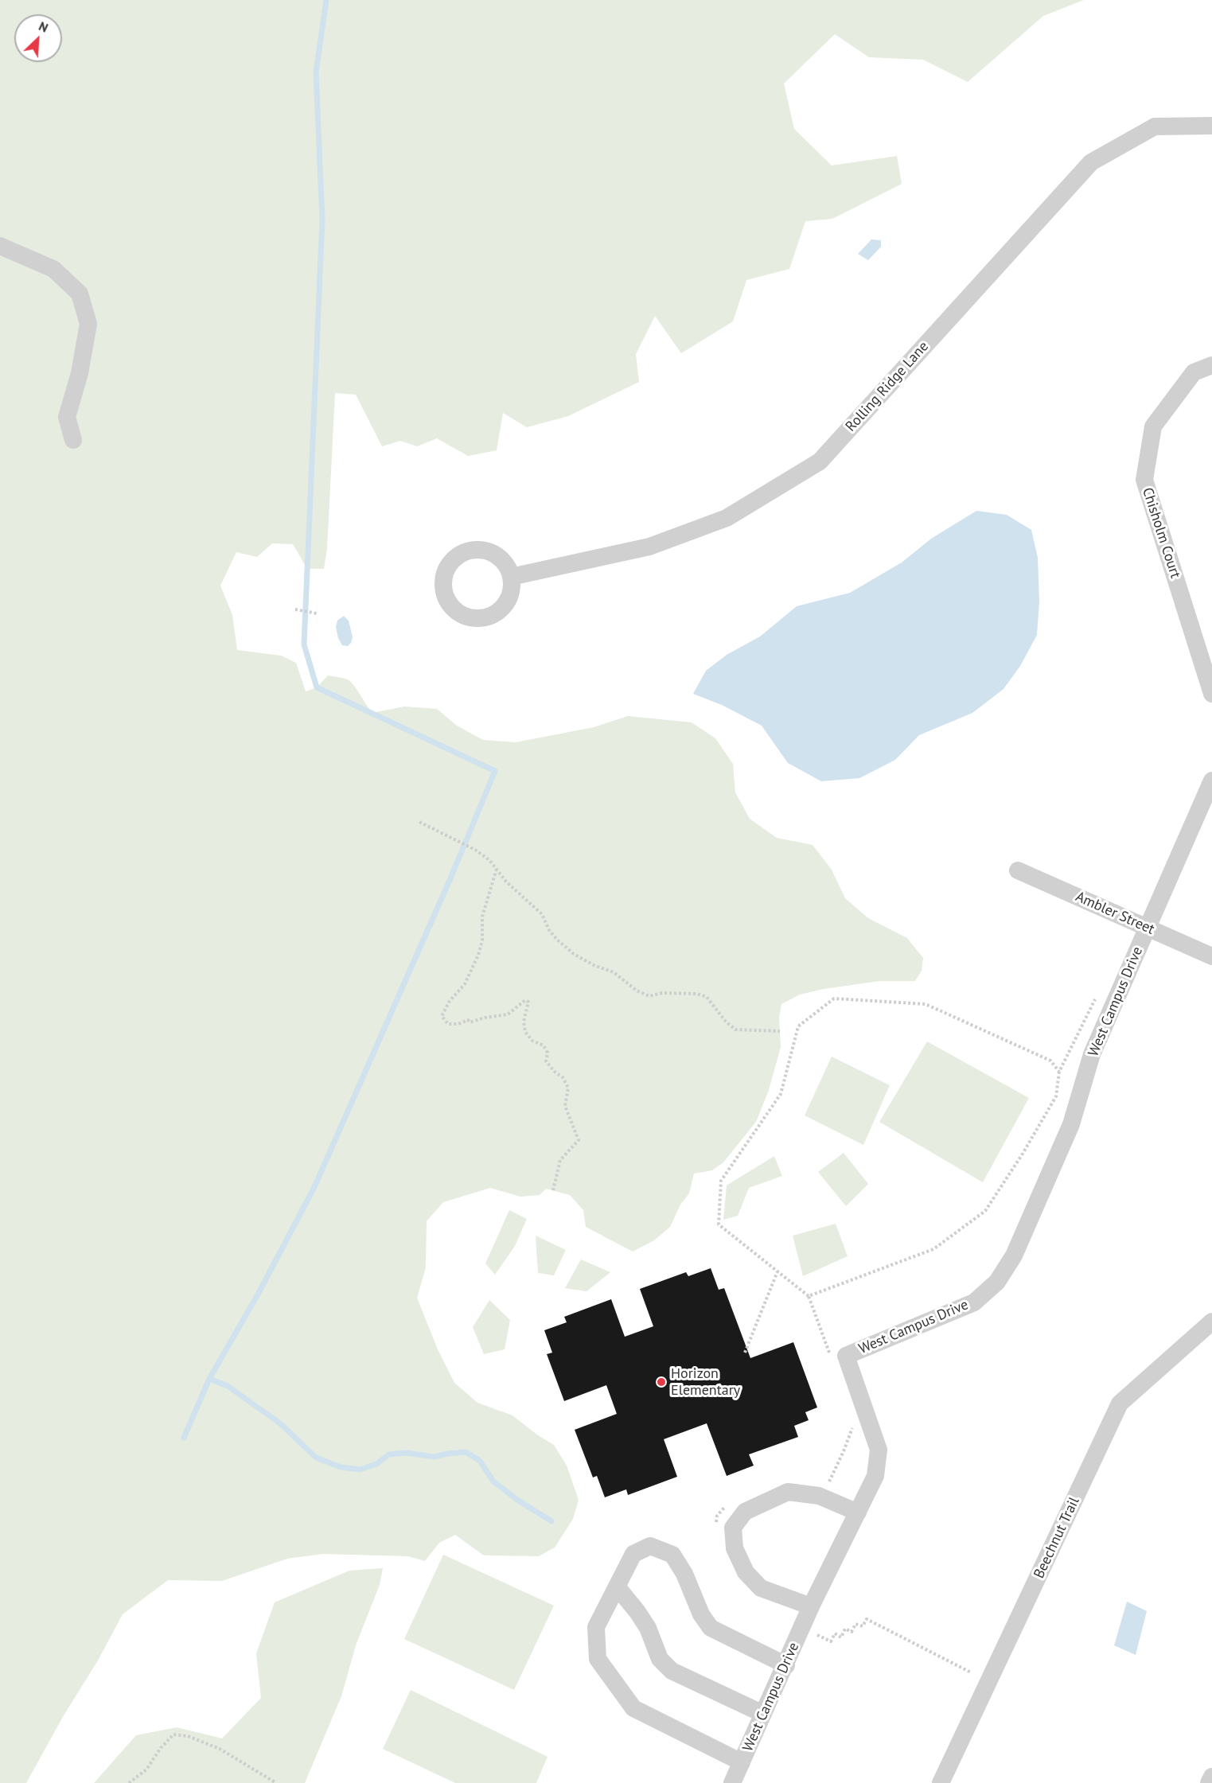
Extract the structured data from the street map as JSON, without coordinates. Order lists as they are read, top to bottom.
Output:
{
  "streets": {
    "street": [
      "Rolling Ridge Lane",
      "Chisholm Court",
      "Ambler Street",
      "West Campus Drive",
      "Beechnut Trail"
    ]
  },
  "crossings": [
    ["Ambler Street", "West Campus Drive"]
  ],
  "places": ["Horizon Elementary"],
  "north": "top right"
}
